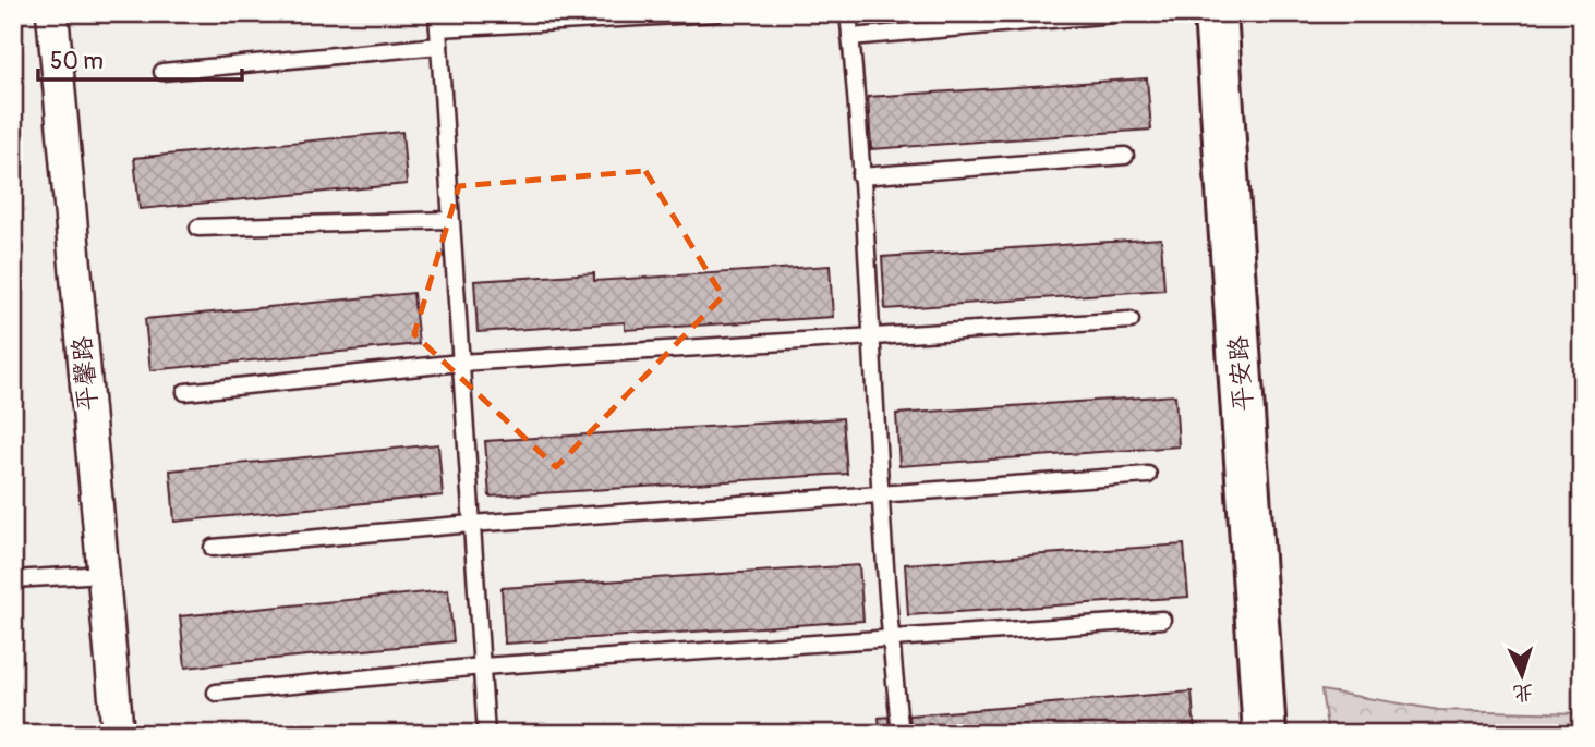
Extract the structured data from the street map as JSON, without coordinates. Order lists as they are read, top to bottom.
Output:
{
  "streets": {
    "street": ["平馨路", "平安路"]
  },
  "scale_bar": "50 m",
  "north": "bottom"
}
